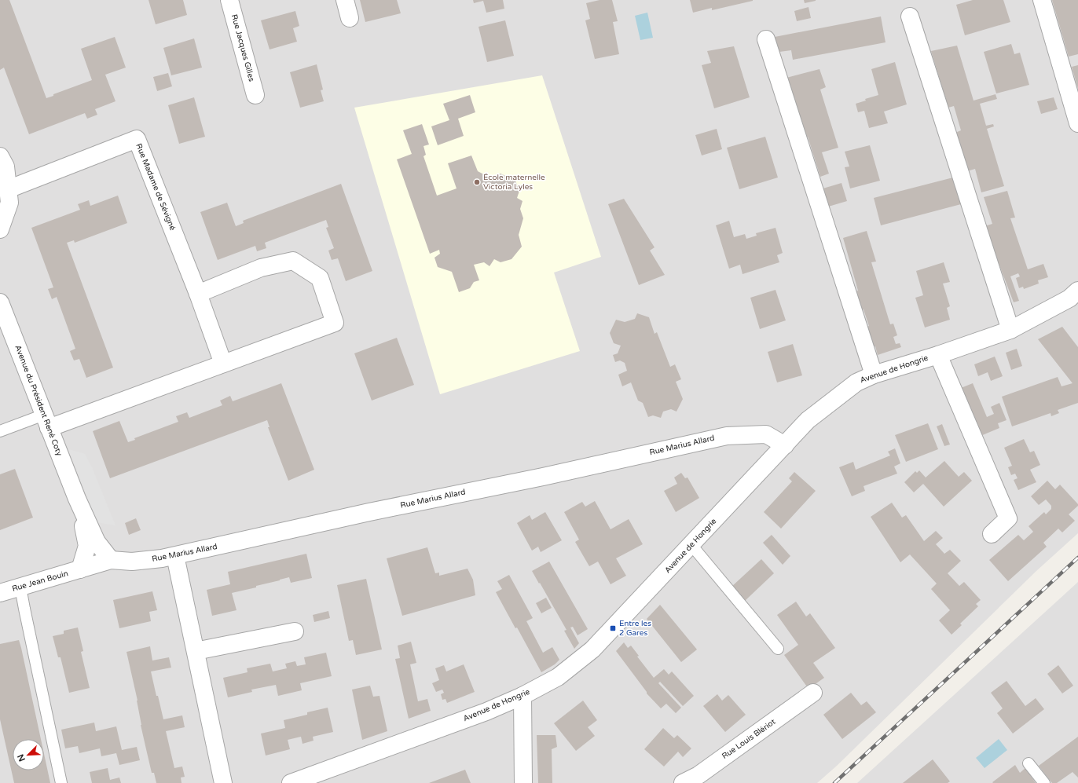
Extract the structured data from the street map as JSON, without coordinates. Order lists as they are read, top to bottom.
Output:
{
  "streets": {
    "street": [
      "Rue Jacques Gilles",
      "Rue Madame de Sévigné",
      "Avenue de Hongrie",
      "Avenue du Président René Coty",
      "Rue Marius Allard",
      "Rue Jean Bouin",
      "Rue Louis Blériot"
    ]
  },
  "crossings": [
    ["Avenue de Hongrie", "Rue Marius Allard"],
    ["Rue Marius Allard", "Rue Jean Bouin"]
  ],
  "places": {
    "other": ["École maternelle Victoria Lyles"],
    "transit": ["Entre les 2 Gares"]
  },
  "north": "bottom left"
}
